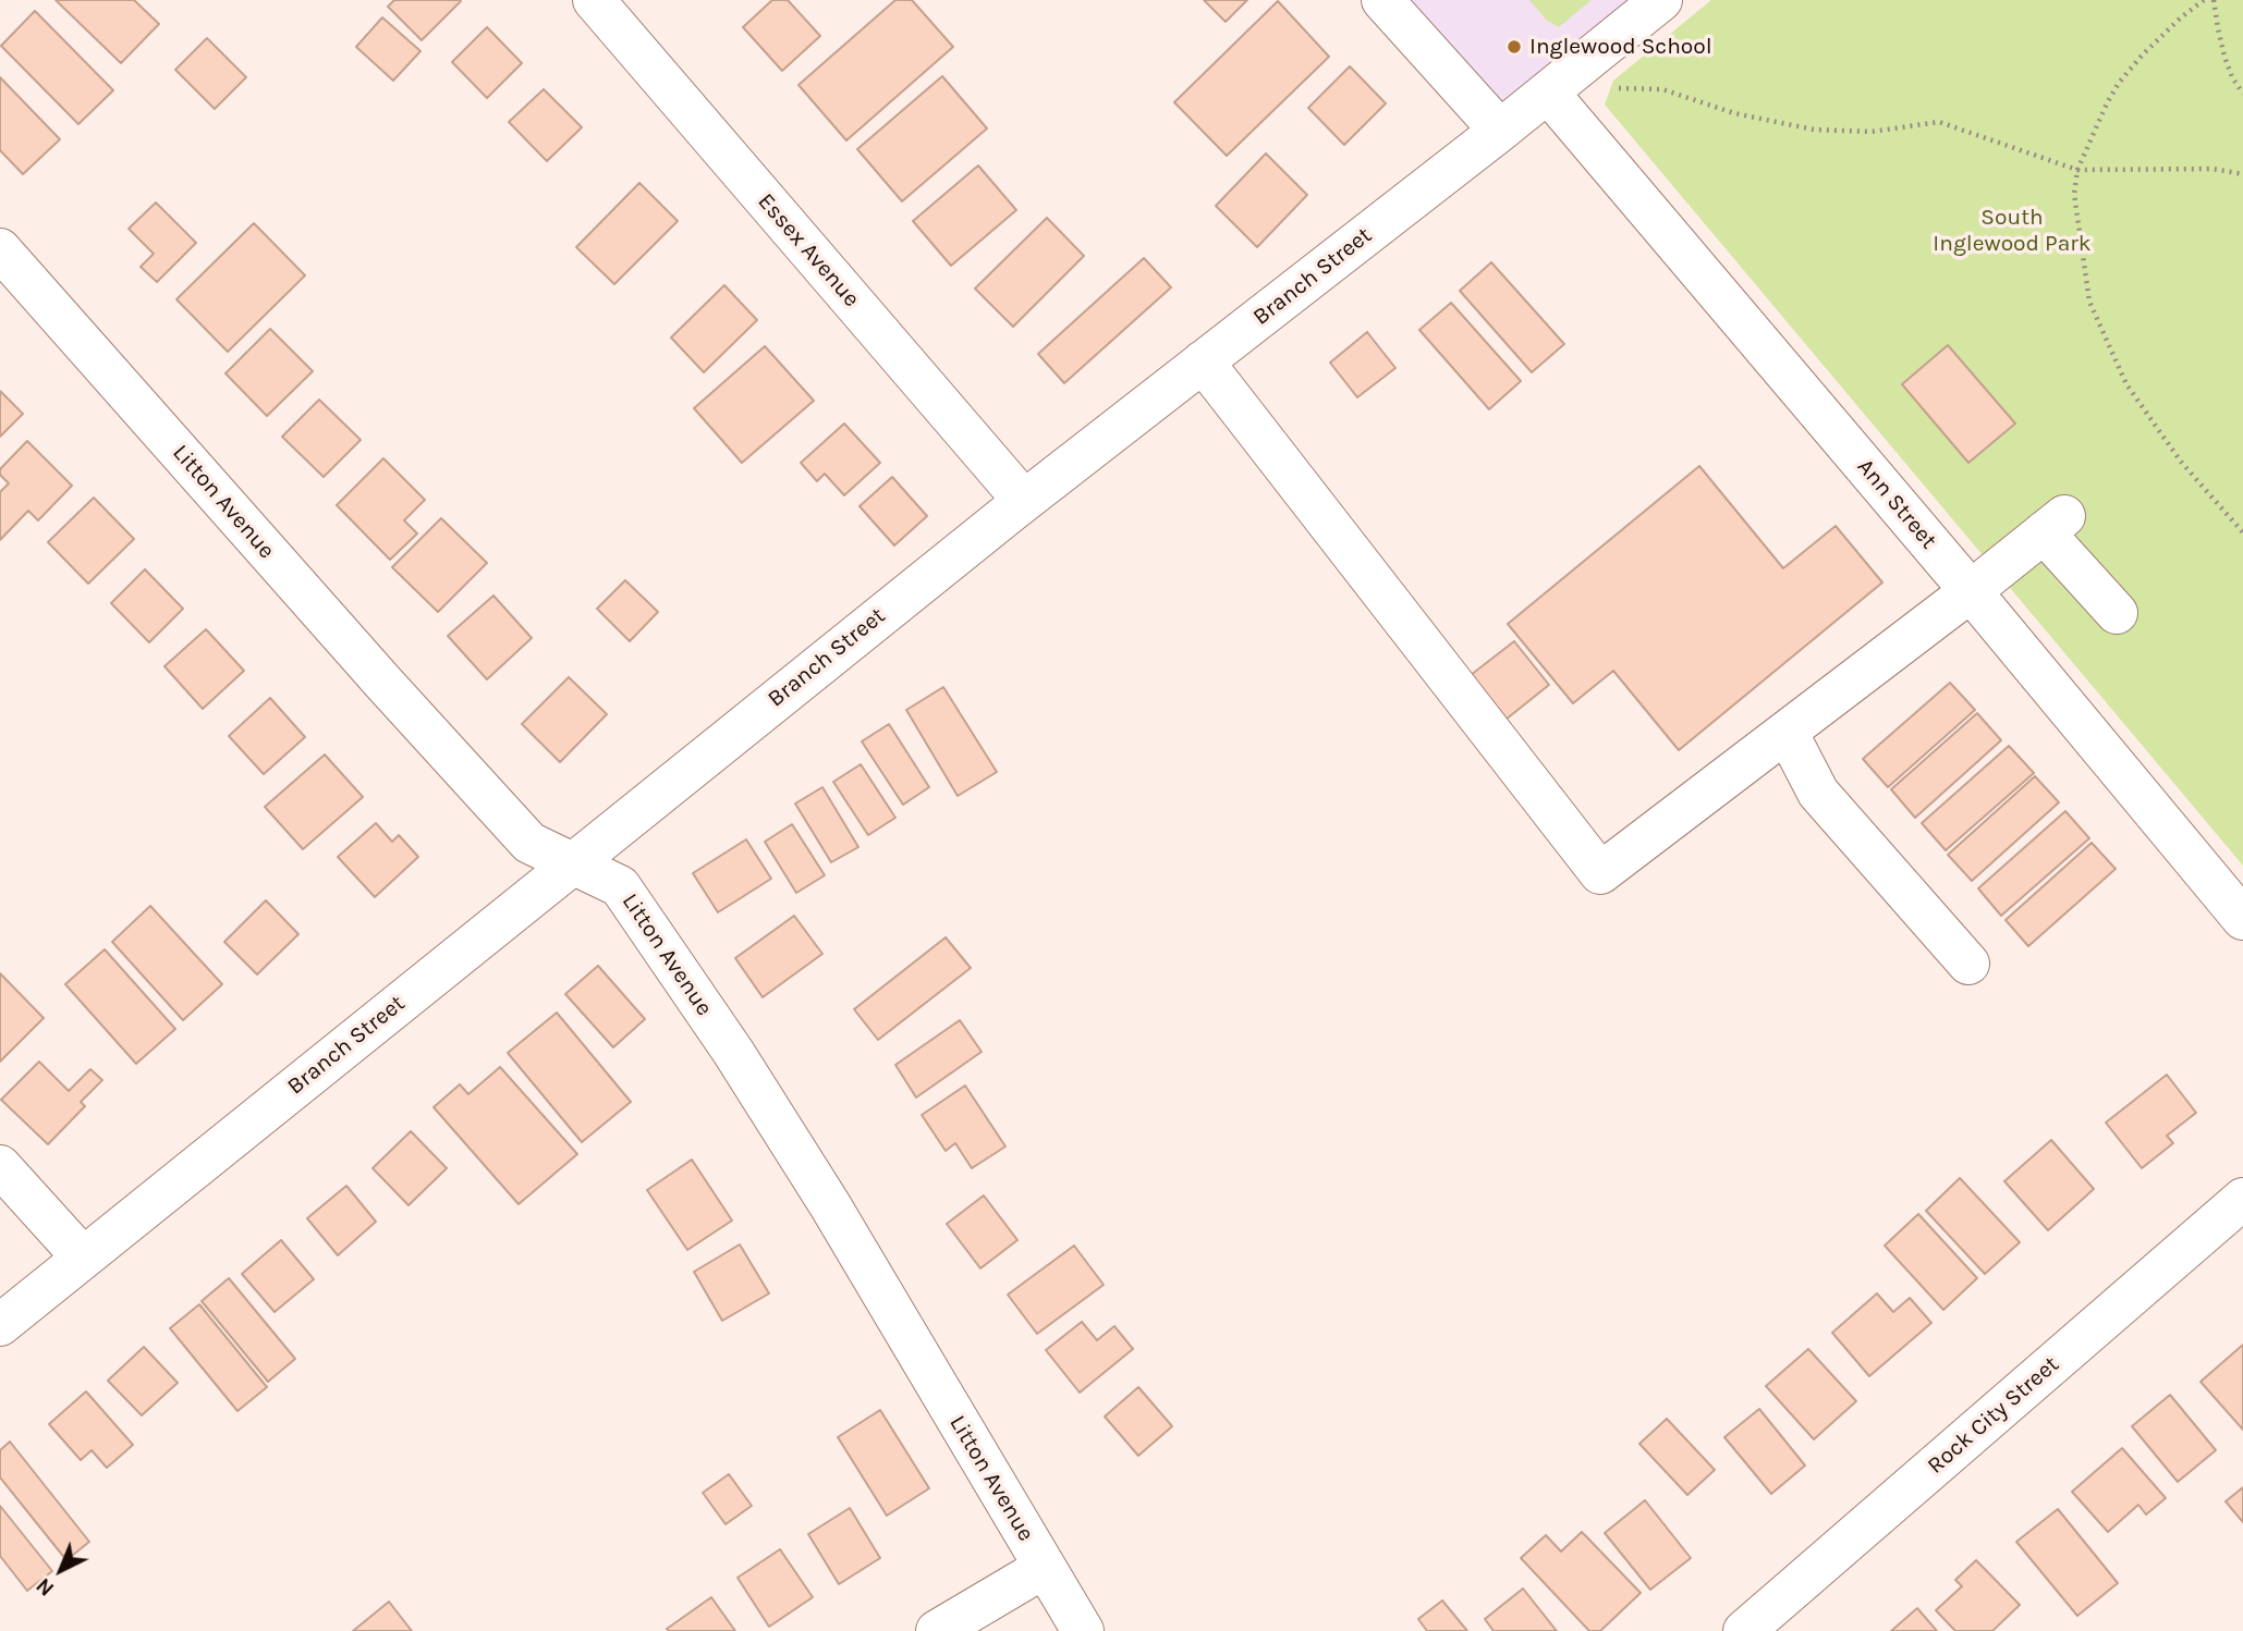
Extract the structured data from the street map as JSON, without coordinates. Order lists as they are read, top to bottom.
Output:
{
  "streets": {
    "street": [
      "Essex Avenue",
      "Branch Street",
      "Litton Avenue",
      "Ann Street",
      "Rock City Street"
    ]
  },
  "crossings": [
    ["Essex Avenue", "Branch Street"],
    ["Branch Street", "Litton Avenue"],
    ["Branch Street", "Ann Street"]
  ],
  "parks": ["South Inglewood Park"],
  "places": ["Inglewood School"],
  "north": "bottom left"
}
